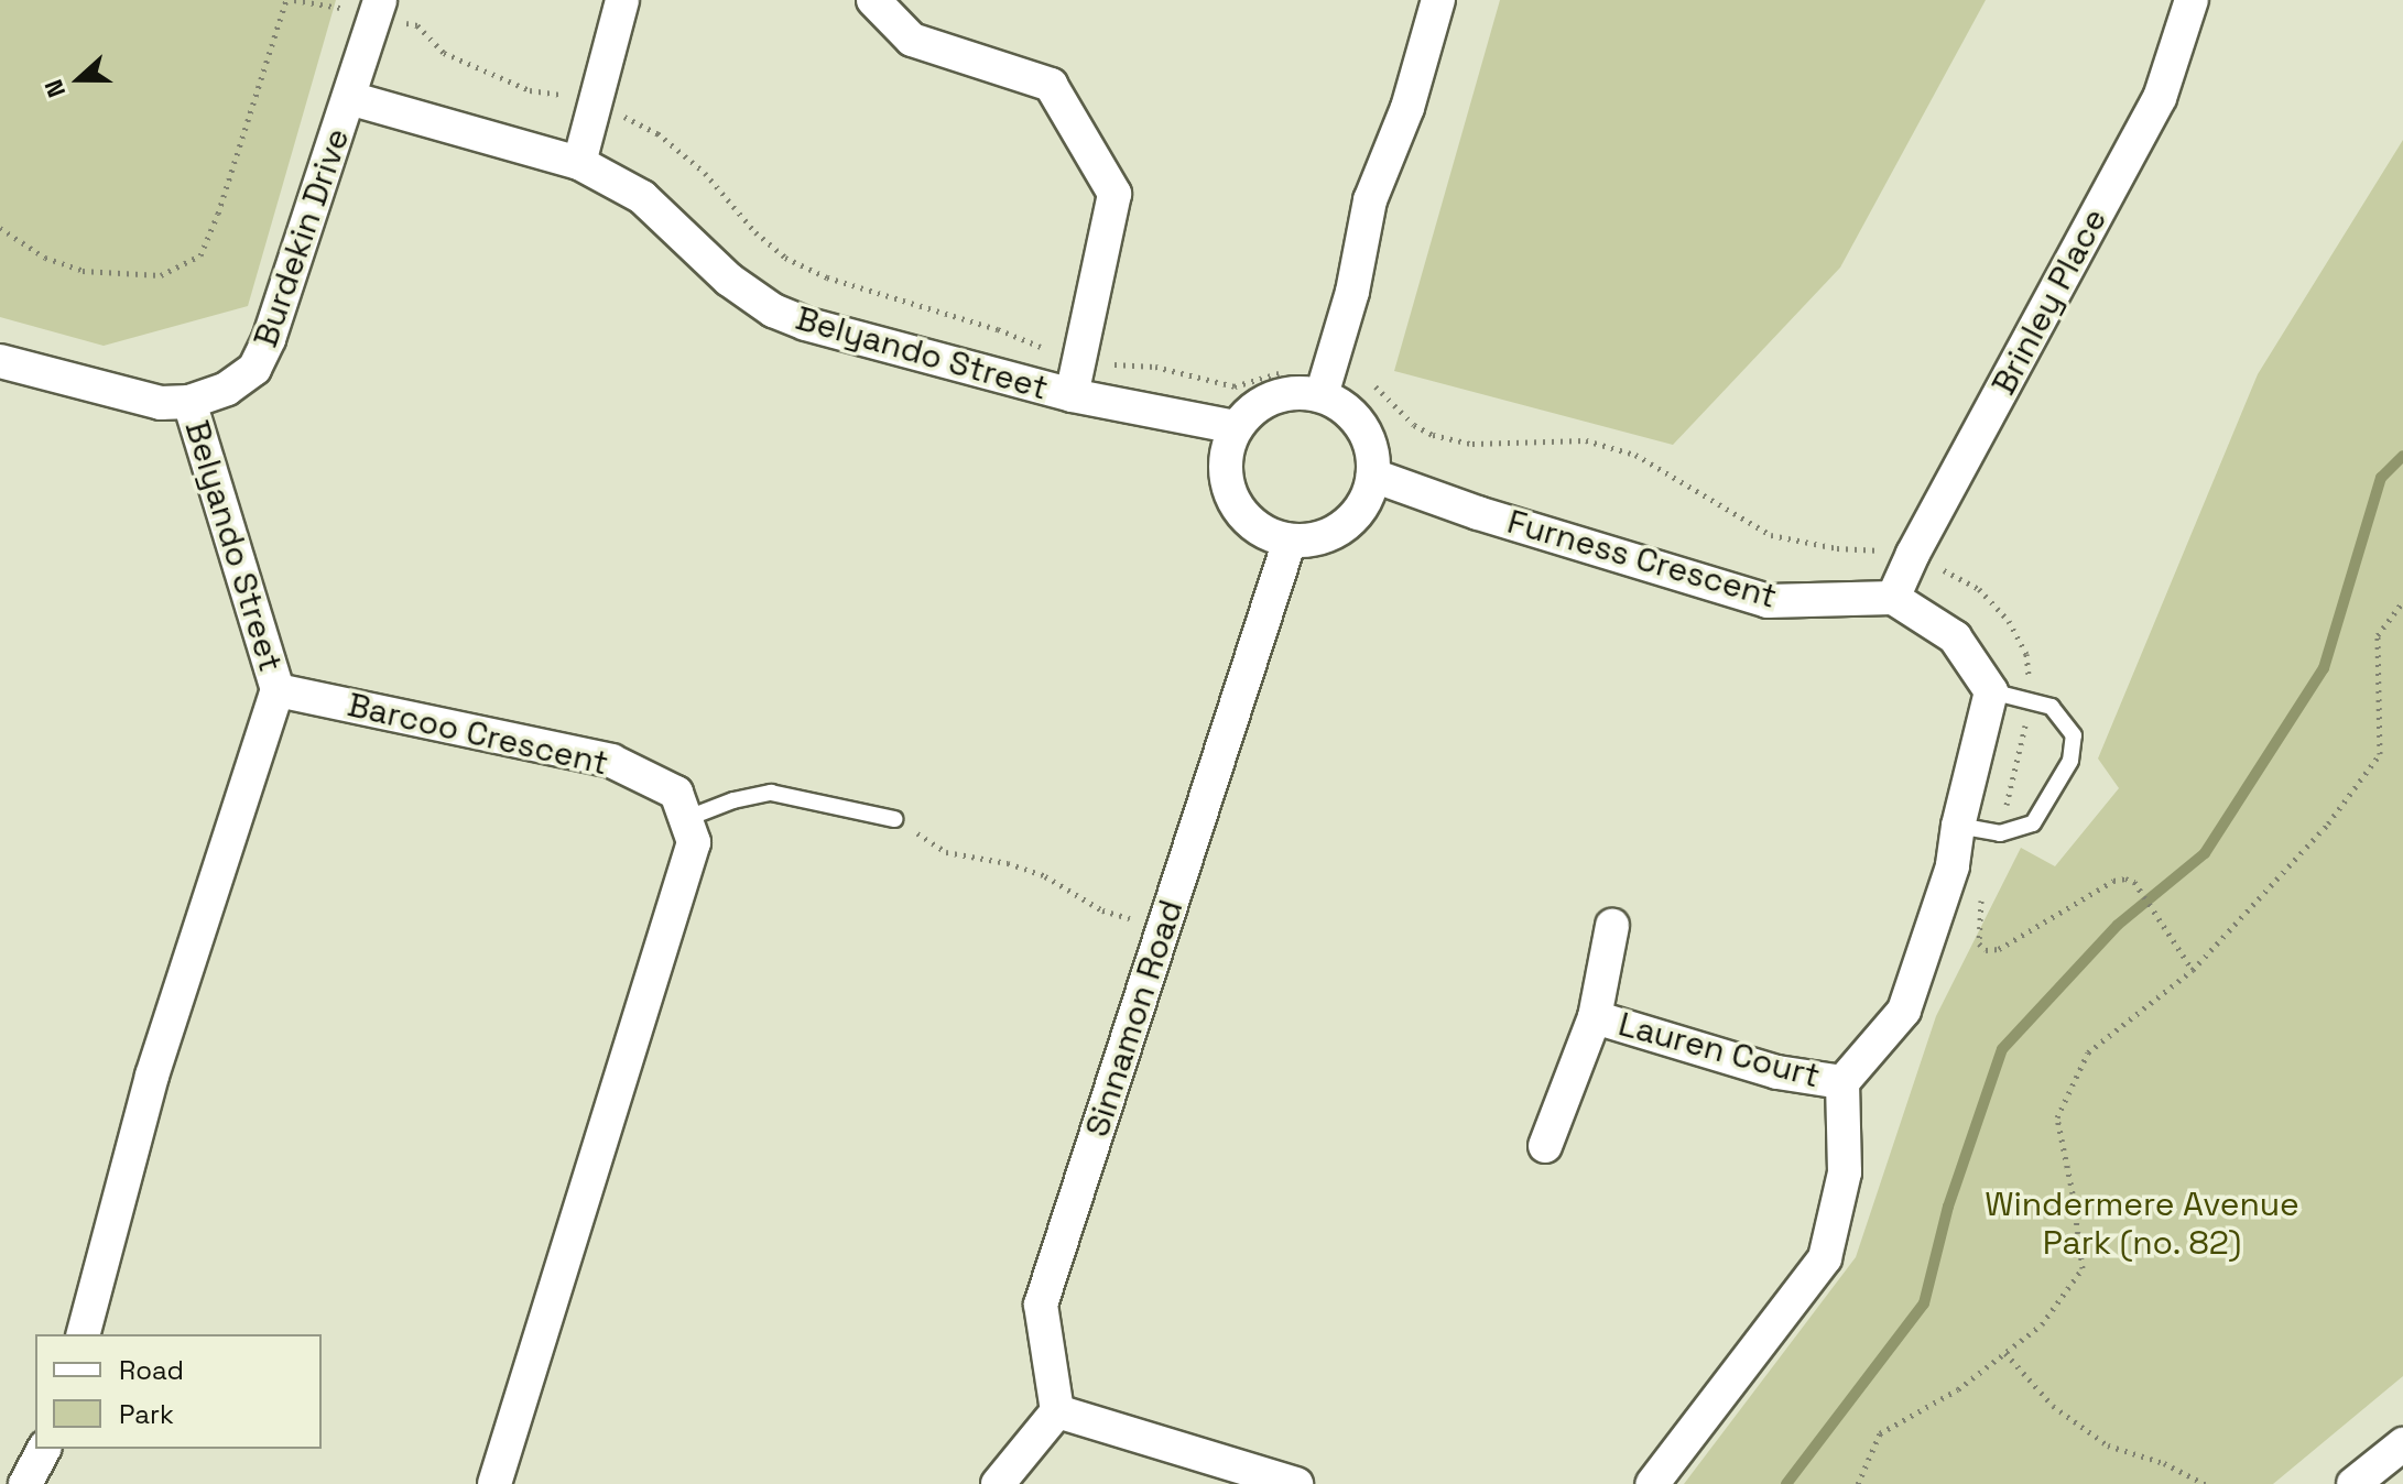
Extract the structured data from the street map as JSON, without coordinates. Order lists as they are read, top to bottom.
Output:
{
  "streets": {
    "street": [
      "Burdekin Drive",
      "Brinley Place",
      "Belyando Street",
      "Furness Crescent",
      "Barcoo Crescent",
      "Sinnamon Road",
      "Lauren Court"
    ]
  },
  "crossings": [
    ["Burdekin Drive", "Belyando Street"],
    ["Brinley Place", "Furness Crescent"],
    ["Belyando Street", "Furness Crescent"],
    ["Belyando Street", "Barcoo Crescent"],
    ["Belyando Street", "Sinnamon Road"],
    ["Furness Crescent", "Sinnamon Road"]
  ],
  "parks": ["Windermere Avenue Park (no. 82)"],
  "legend": ["Road", "Park"],
  "north": "left"
}
